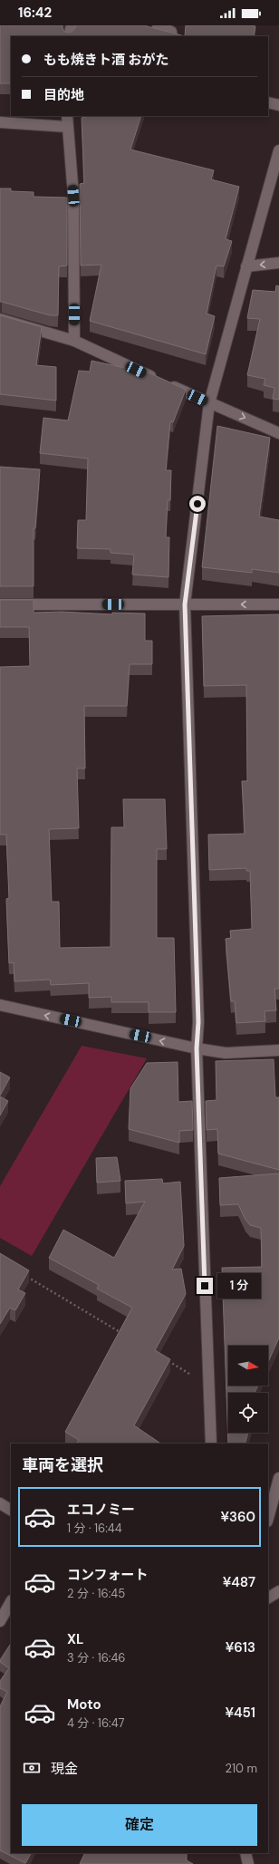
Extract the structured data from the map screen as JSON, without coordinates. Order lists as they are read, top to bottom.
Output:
{
  "north": "right",
  "page": {
    "status": "16:42",
    "banner": ["もも焼きト酒 おがた", "目的地"],
    "bubble": "1 分",
    "heading": "車両を選択",
    "list": [
      {
        "name": "エコノミー",
        "note": "1 分 · 16:44",
        "value": "¥360"
      },
      {
        "name": "コンフォート",
        "note": "2 分 · 16:45",
        "value": "¥487"
      },
      {
        "name": "XL",
        "note": "3 分 · 16:46",
        "value": "¥613"
      },
      {
        "name": "Moto",
        "note": "4 分 · 16:47",
        "value": "¥451"
      }
    ],
    "pay": ["現金", "210 m"],
    "buttons": "確定"
  }
}
